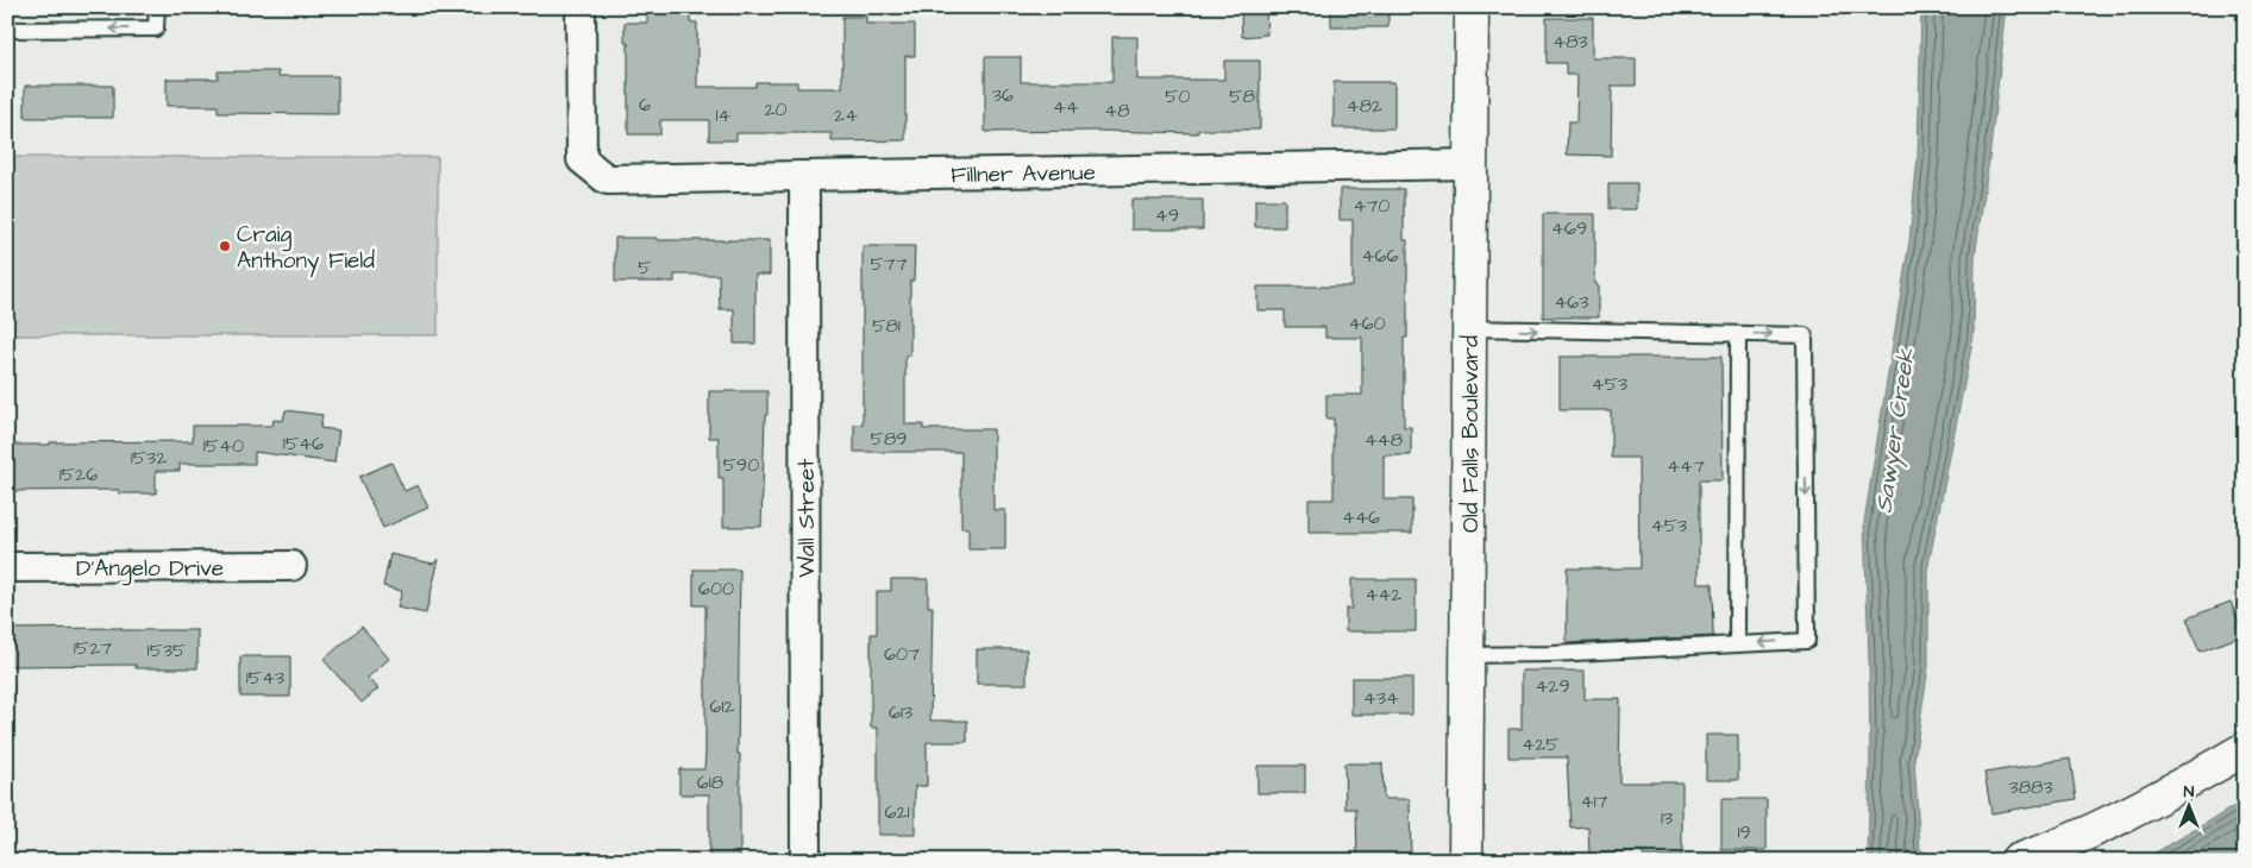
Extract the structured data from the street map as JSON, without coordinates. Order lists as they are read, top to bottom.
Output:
{
  "streets": {
    "street": [
      "Fillner Avenue",
      "Old Falls Boulevard",
      "Wall Street",
      "D'Angelo Drive"
    ]
  },
  "crossings": [
    ["Fillner Avenue", "Old Falls Boulevard"],
    ["Fillner Avenue", "Wall Street"]
  ],
  "water": ["Sawyer Creek"],
  "places": ["Craig Anthony Field"],
  "house_numbers": [
    "483",
    "36",
    "50",
    "58",
    "6",
    "482",
    "44",
    "20",
    "48",
    "14",
    "24",
    "470",
    "49",
    "469",
    "466",
    "577",
    "5",
    "463",
    "460",
    "581",
    "453",
    "589",
    "448",
    "1546",
    "1540",
    "1532",
    "590",
    "447",
    "1526",
    "446",
    "453",
    "600",
    "442",
    "1527",
    "1535",
    "607",
    "1543",
    "429",
    "434",
    "612",
    "613",
    "425",
    "618",
    "3883",
    "417",
    "621",
    "13",
    "19"
  ],
  "north": "top"
}
